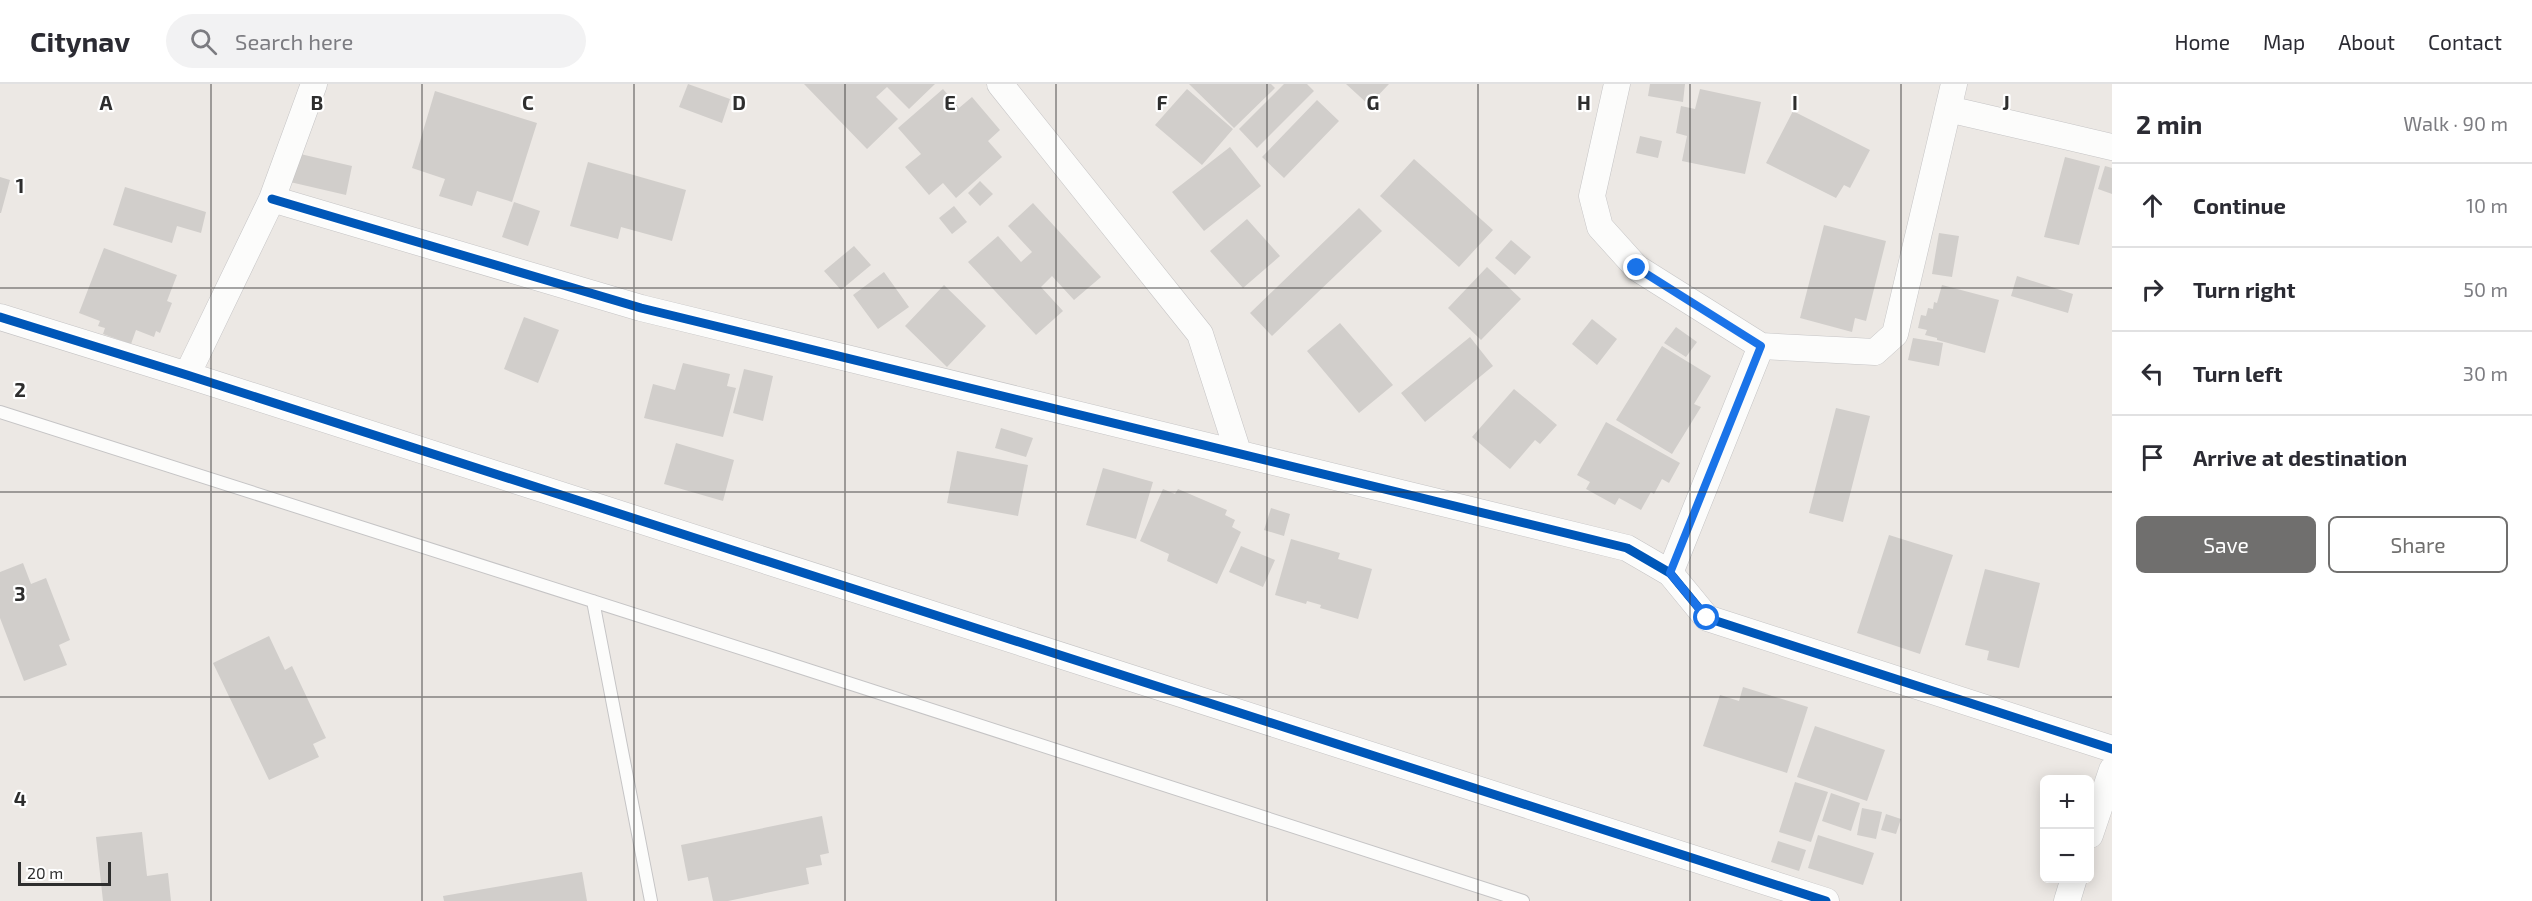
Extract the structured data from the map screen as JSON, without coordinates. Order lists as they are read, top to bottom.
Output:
{
  "scale_bar": "20 m",
  "page": {
    "header": "Citynav",
    "search": "Search here",
    "nav": [
      "Home",
      "Map",
      "About",
      "Contact"
    ],
    "heading": ["2 min", "Walk · 90 m"],
    "list": [
      ["Continue", "10 m"],
      ["Turn right", "50 m"],
      ["Turn left", "30 m"],
      "Arrive at destination"
    ],
    "buttons": ["Save", "Share"],
    "map_buttons": ["+", "−"],
    "scale": "20 m"
  },
  "grid": {
    "columns": [
      "A",
      "B",
      "C",
      "D",
      "E",
      "F",
      "G",
      "H",
      "I",
      "J"
    ],
    "rows": [
      "1",
      "2",
      "3",
      "4"
    ]
  }
}
